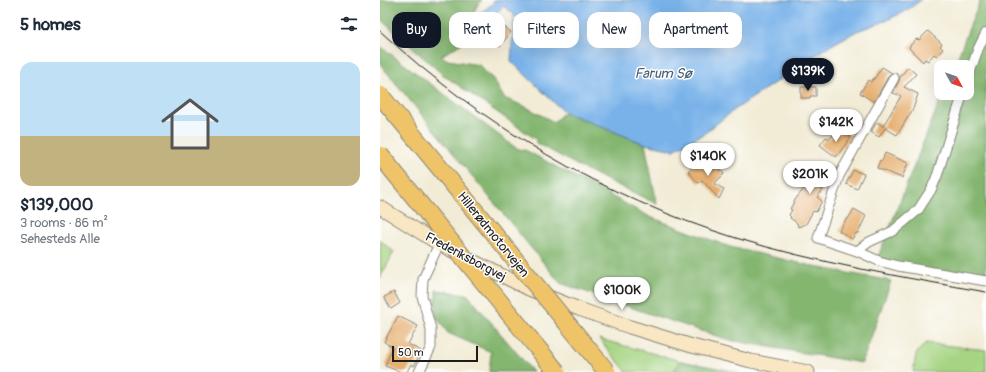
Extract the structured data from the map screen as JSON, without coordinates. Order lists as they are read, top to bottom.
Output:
{
  "streets": {
    "highway": ["Hillerødmotorvejen"],
    "street": ["Frederiksborgvej"]
  },
  "water": ["Farum Sø"],
  "scale_bar": "50 m",
  "north": "bottom right",
  "page": {
    "heading": "5 homes",
    "chip": [
      "Buy",
      "Rent",
      "Filters",
      "New",
      "Apartment"
    ],
    "list": [
      {
        "name": "$139,000",
        "note": "3 rooms · 86 m² · Sehesteds Alle"
      }
    ],
    "price": [
      "$139K",
      "$142K",
      "$140K",
      "$201K",
      "$100K"
    ],
    "scale": "50 m"
  }
}
